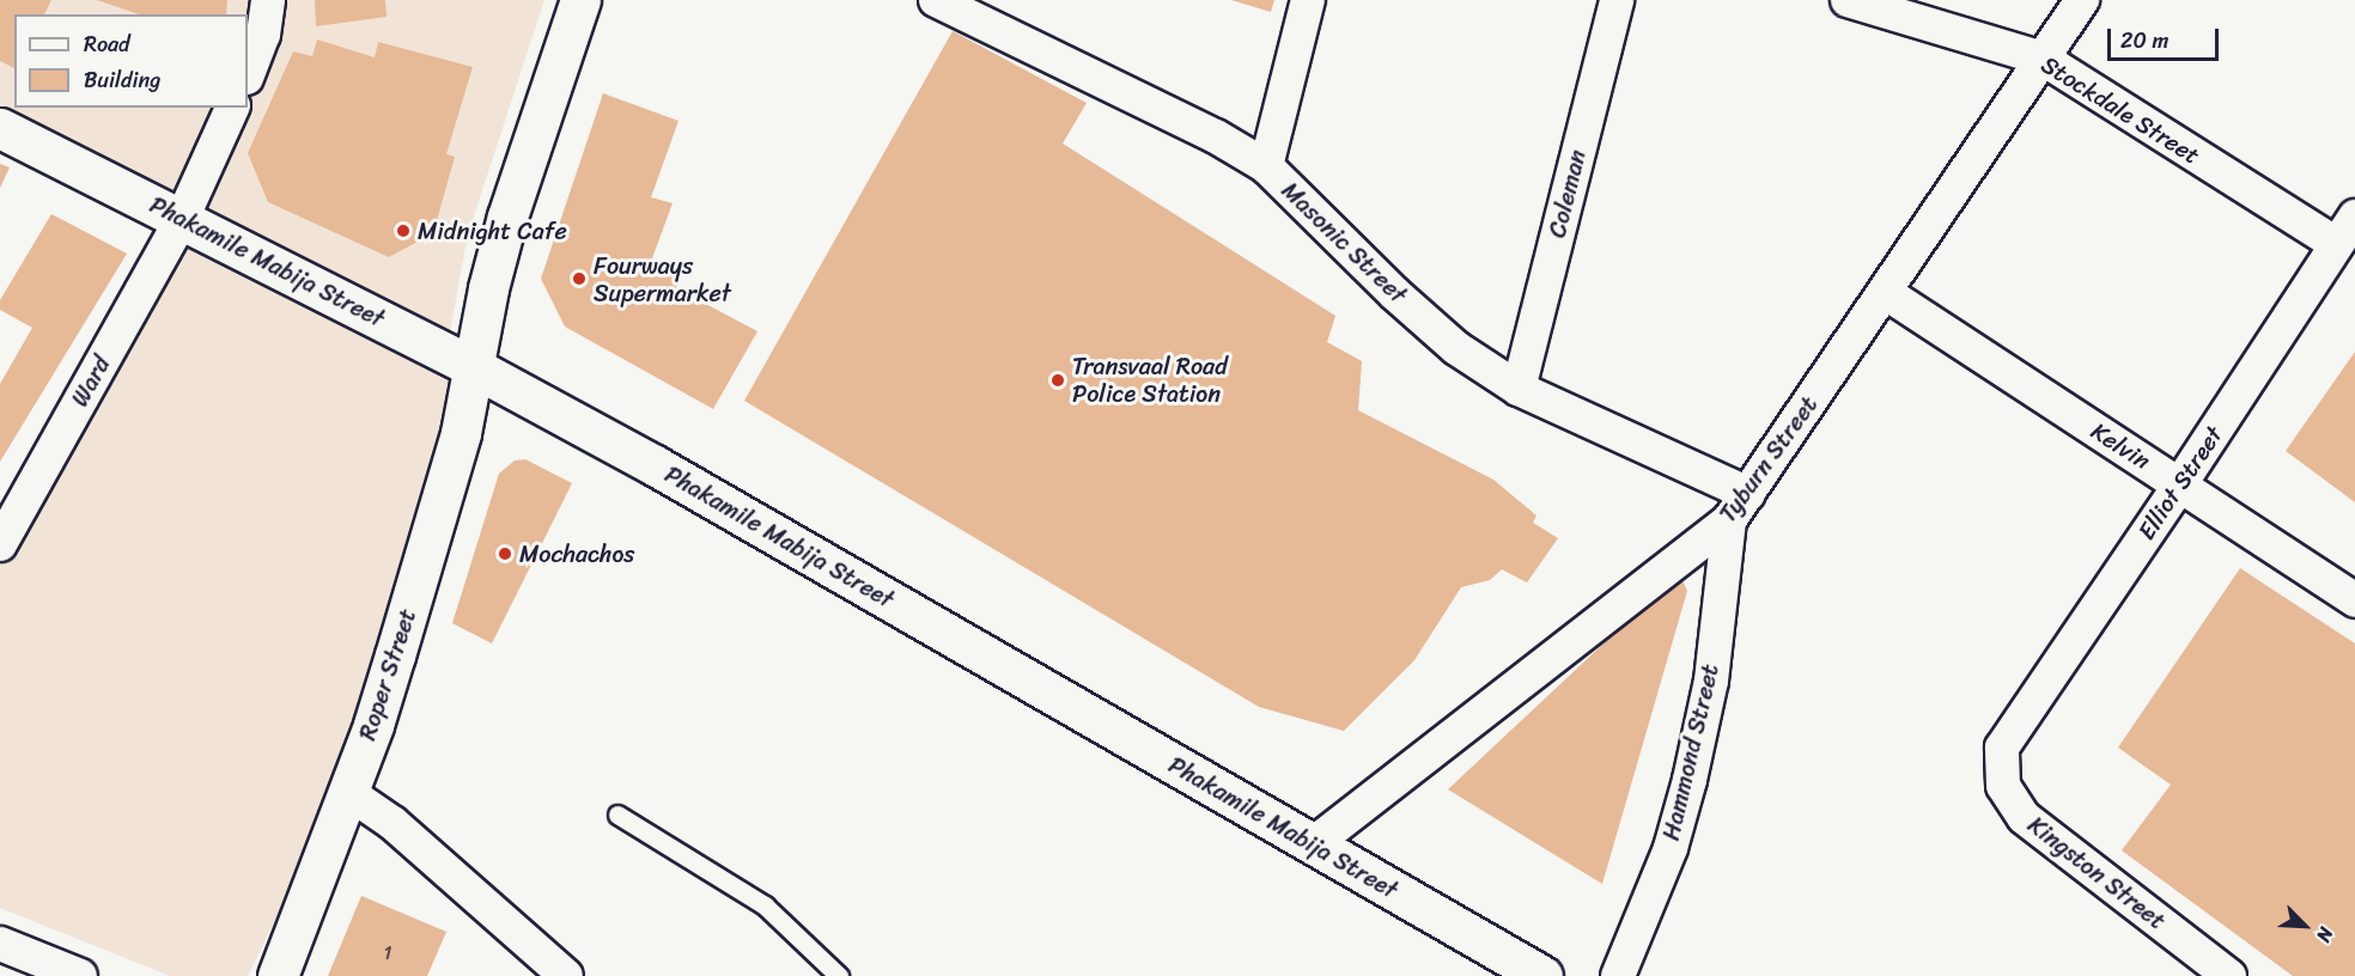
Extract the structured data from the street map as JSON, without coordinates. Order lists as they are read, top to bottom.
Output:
{
  "streets": {
    "street": [
      "Stockdale Street",
      "Coleman",
      "Masonic Street",
      "Phakamile Mabija Street",
      "Ward",
      "Kelvin",
      "Tyburn Street",
      "Elliot Street",
      "Roper Street",
      "Hammond Street",
      "Kingston Street"
    ]
  },
  "crossings": [
    ["Stockdale Street", "Tyburn Street"],
    ["Stockdale Street", "Elliot Street"],
    ["Coleman", "Masonic Street"],
    ["Masonic Street", "Tyburn Street"],
    ["Masonic Street", "Hammond Street"],
    ["Phakamile Mabija Street", "Ward"],
    ["Phakamile Mabija Street", "Tyburn Street"],
    ["Phakamile Mabija Street", "Roper Street"],
    ["Kelvin", "Tyburn Street"],
    ["Kelvin", "Elliot Street"],
    ["Tyburn Street", "Hammond Street"],
    ["Elliot Street", "Kingston Street"]
  ],
  "places": [
    "Midnight Cafe",
    "Fourways Supermarket",
    "Transvaal Road Police Station",
    "Mochachos"
  ],
  "house_numbers": ["1"],
  "legend": ["Road", "Building"],
  "scale_bar": "20 m",
  "north": "bottom right"
}
